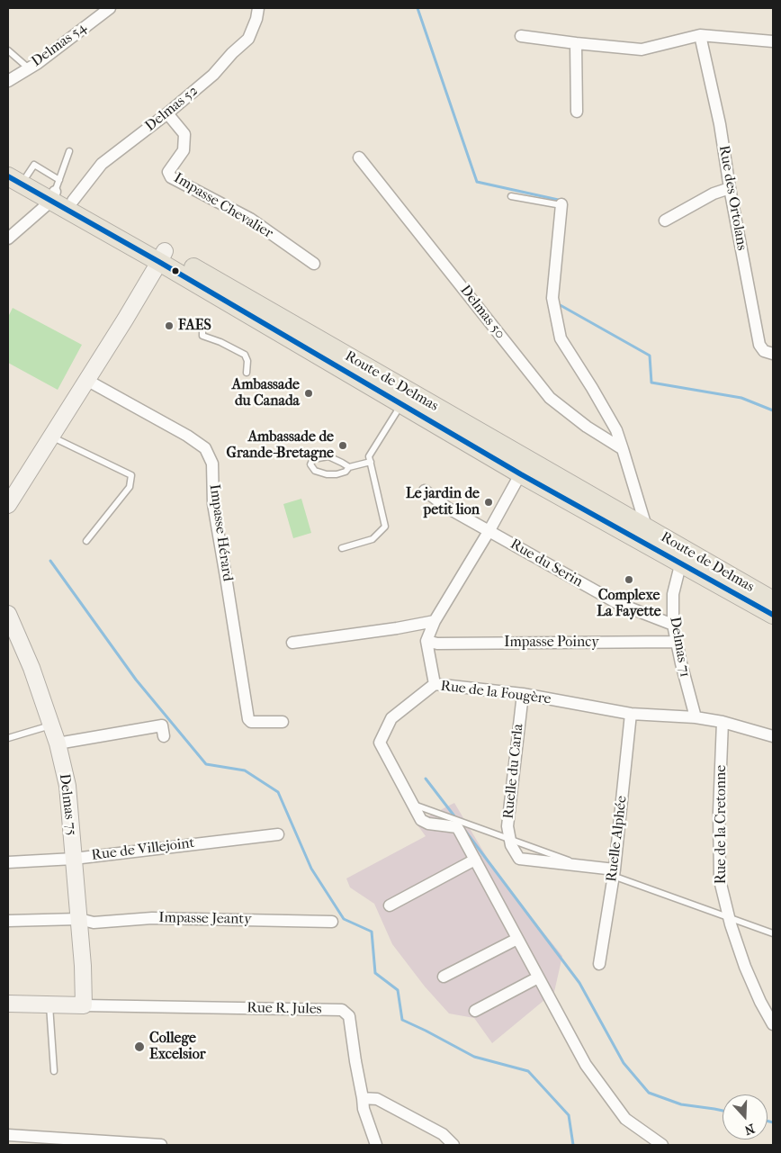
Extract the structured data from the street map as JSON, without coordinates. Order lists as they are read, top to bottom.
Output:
{
  "streets": {
    "main road": ["Route de Delmas"],
    "street": [
      "Delmas 54",
      "Delmas 52",
      "Rue des Ortolans",
      "Impasse Chevalier",
      "Delmas 50",
      "Impasse Hérard",
      "Rue du Serin",
      "Impasse Poincy",
      "Delmas 71",
      "Rue de la Fougère",
      "Ruelle du Carla",
      "Delmas 75",
      "Rue de la Cretonne",
      "Ruelle Alphée",
      "Rue de Villejoint",
      "Impasse Jeanty",
      "Rue R. Jules"
    ]
  },
  "crossings": [
    ["Delmas 52", "Impasse Chevalier"],
    ["Delmas 52", "Route de Delmas"],
    ["Route de Delmas", "Delmas 71"],
    ["Rue du Serin", "Delmas 71"],
    ["Impasse Poincy", "Delmas 71"],
    ["Delmas 71", "Rue de la Fougère"],
    ["Rue de la Fougère", "Ruelle du Carla"],
    ["Rue de la Fougère", "Rue de la Cretonne"],
    ["Rue de la Fougère", "Ruelle Alphée"],
    ["Ruelle du Carla", "Ruelle Alphée"],
    ["Delmas 75", "Rue de Villejoint"],
    ["Delmas 75", "Impasse Jeanty"],
    ["Delmas 75", "Rue R. Jules"]
  ],
  "places": [
    "FAES",
    "Ambassade du Canada",
    "Ambassade de Grande-Bretagne",
    "Le jardin de petit lion",
    "Complexe La Fayette",
    "College Excelsior"
  ],
  "north": "bottom"
}
